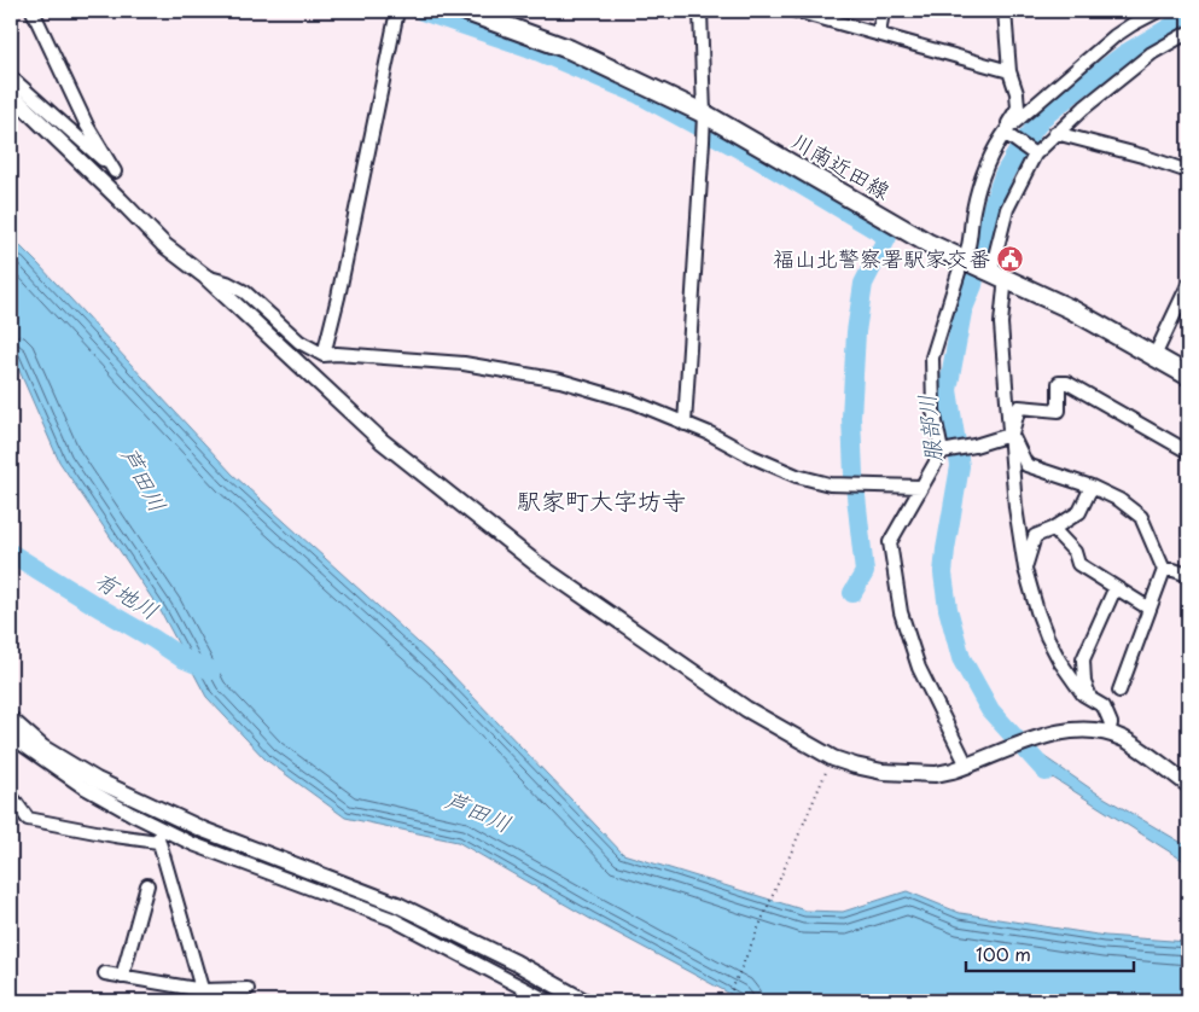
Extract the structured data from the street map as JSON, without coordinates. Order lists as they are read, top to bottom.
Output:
{
  "streets": {
    "main road": ["川南近田線"]
  },
  "districts": ["駅家町大字坊寺"],
  "water": ["服部川", "芦田川", "有地川"],
  "places": {
    "public building": ["福山北警察署駅家交番"]
  },
  "scale_bar": "100 m"
}
